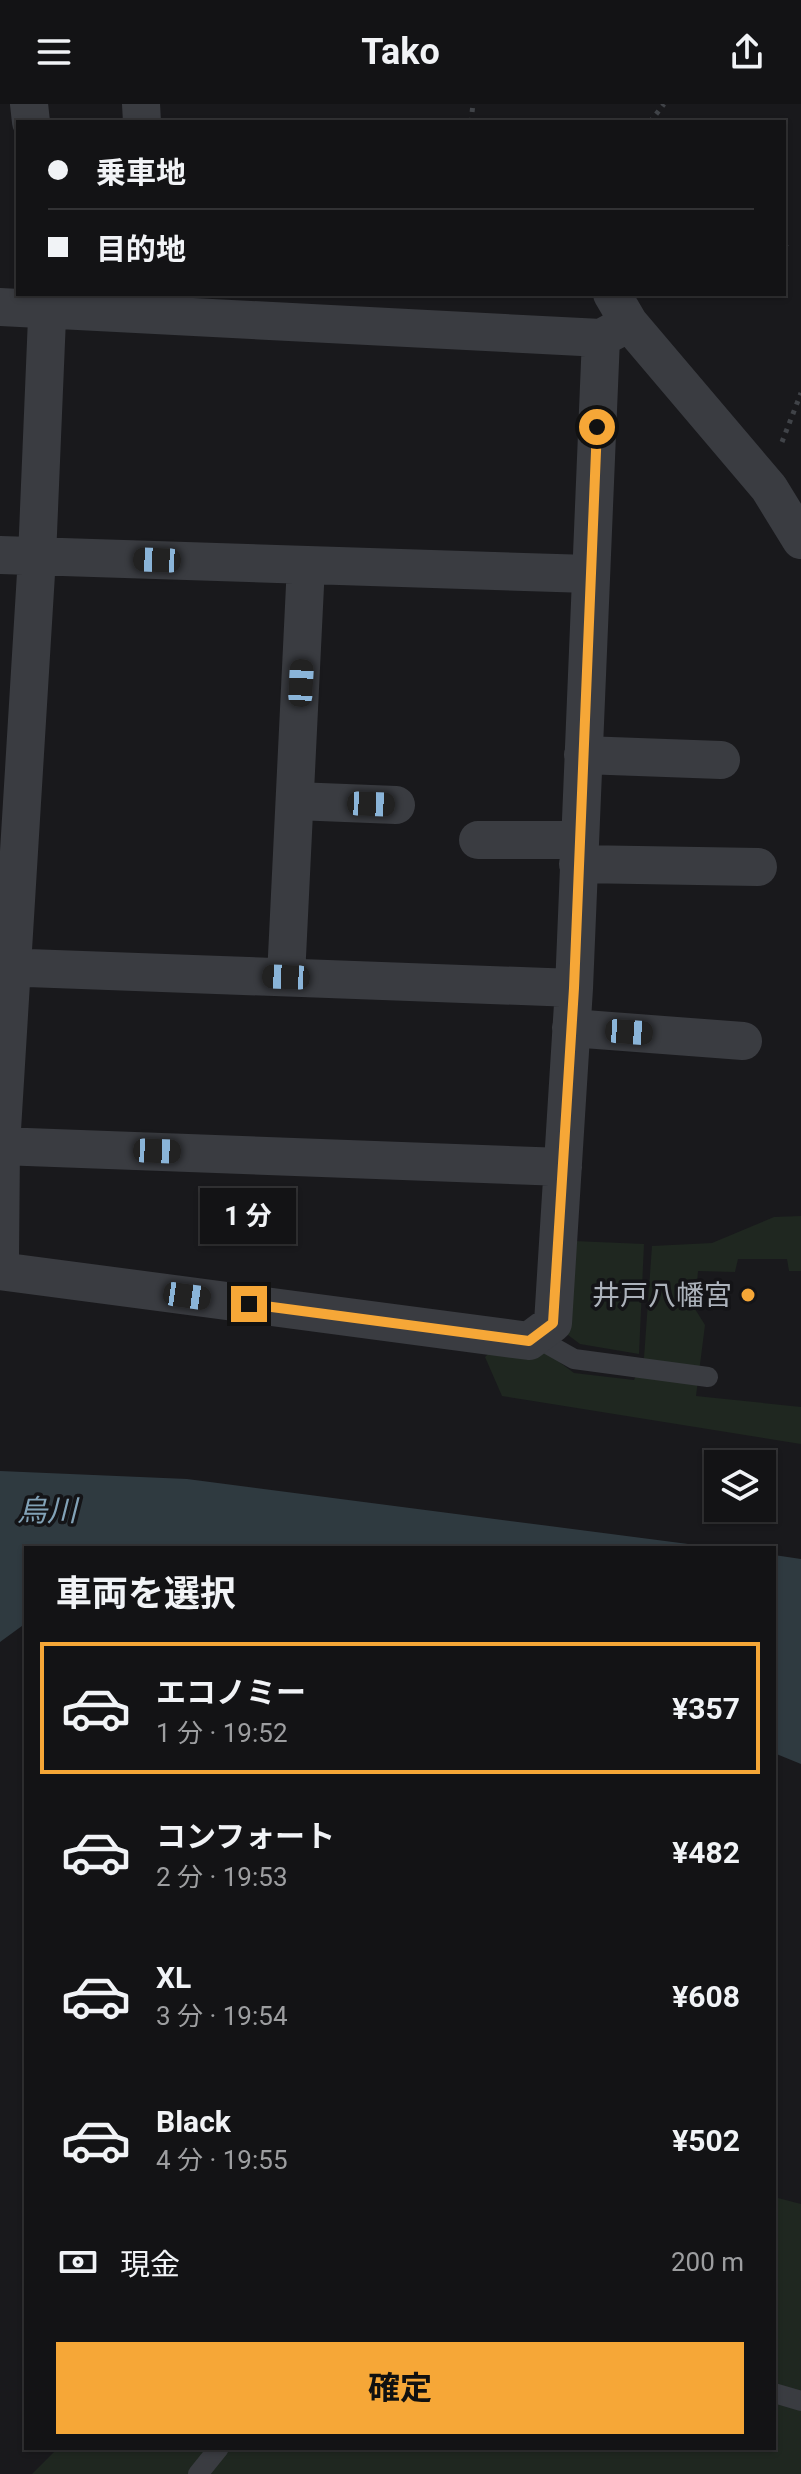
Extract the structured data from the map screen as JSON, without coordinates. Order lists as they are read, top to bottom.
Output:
{
  "water": ["烏川"],
  "places": ["井戸八幡宮"],
  "page": {
    "header": "Tako",
    "banner": ["乗車地", "目的地"],
    "bubble": "1 分",
    "heading": "車両を選択",
    "list": [
      {
        "name": "エコノミー",
        "note": "1 分 · 19:52",
        "value": "¥357"
      },
      {
        "name": "コンフォート",
        "note": "2 分 · 19:53",
        "value": "¥482"
      },
      {
        "name": "XL",
        "note": "3 分 · 19:54",
        "value": "¥608"
      },
      {
        "name": "Black",
        "note": "4 分 · 19:55",
        "value": "¥502"
      }
    ],
    "pay": ["現金", "200 m"],
    "buttons": "確定"
  }
}
